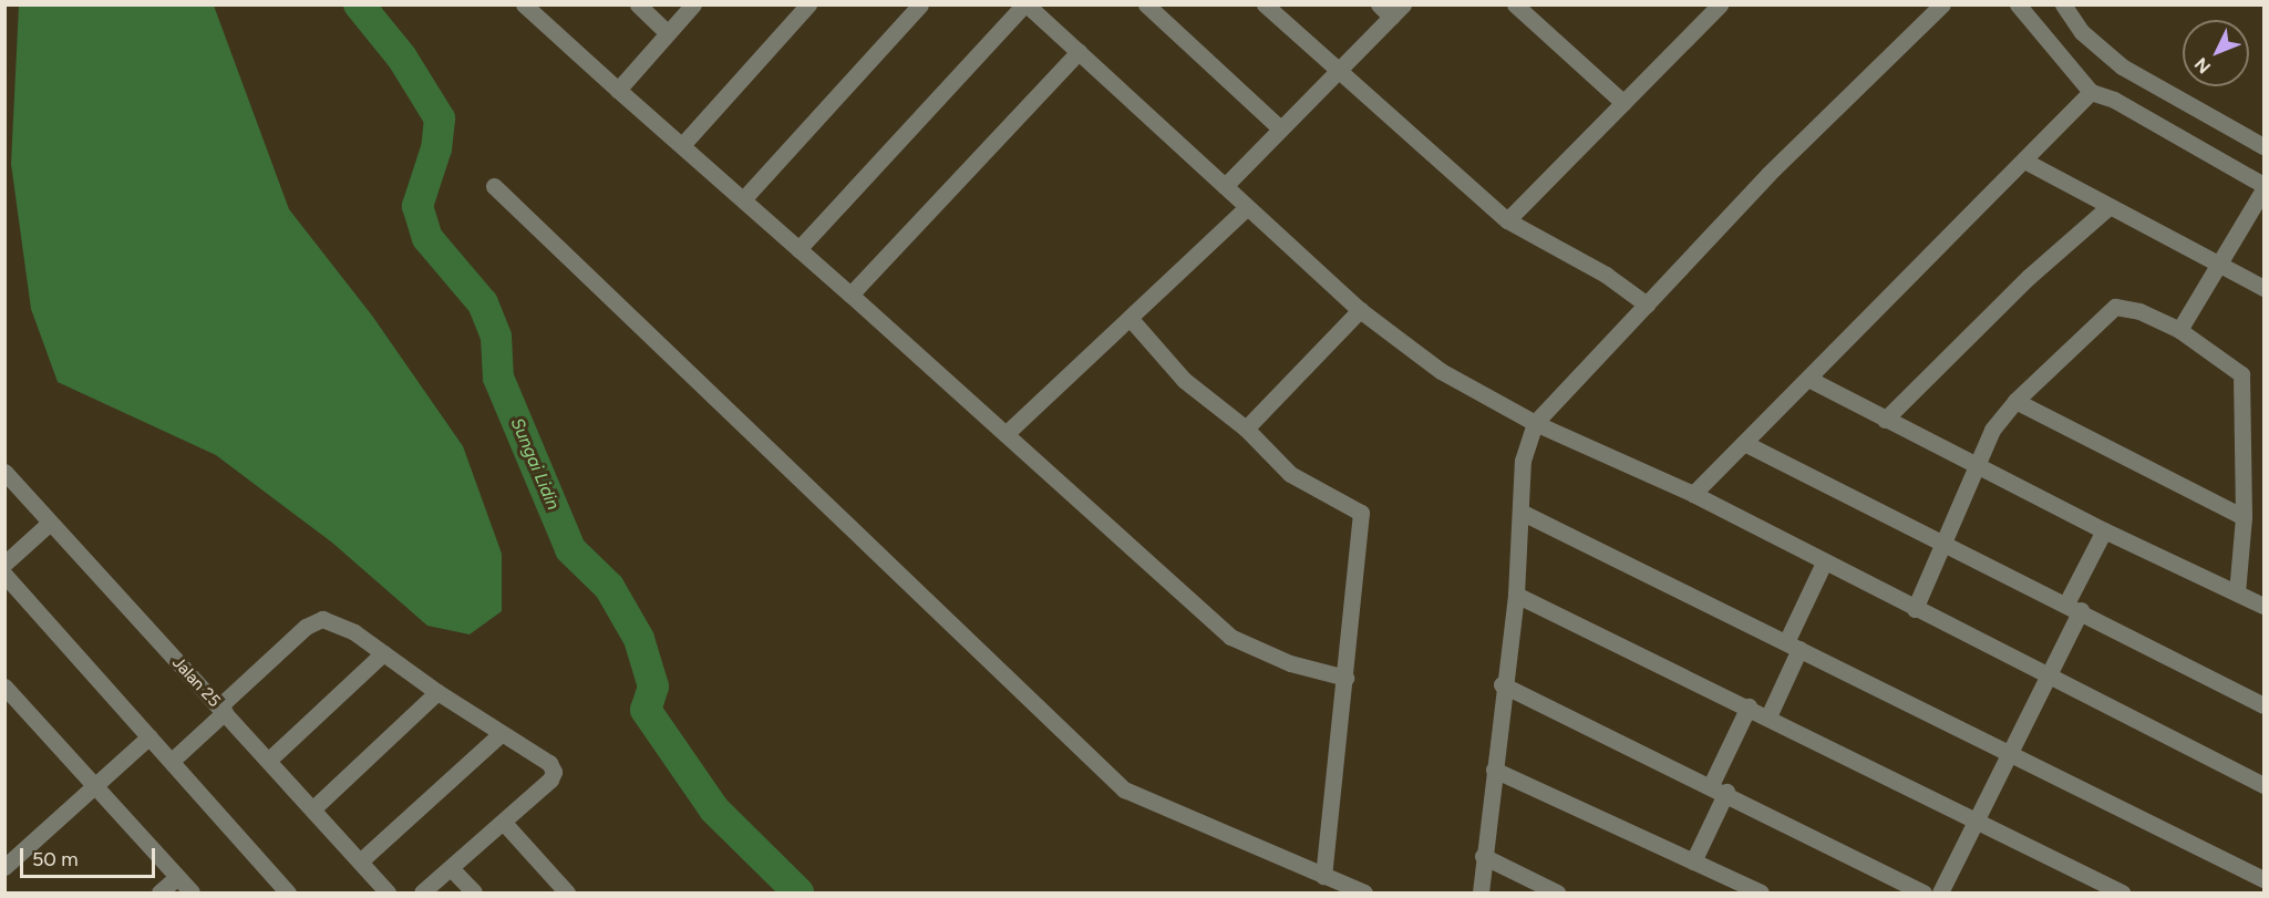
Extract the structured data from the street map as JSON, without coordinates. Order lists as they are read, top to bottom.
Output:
{
  "streets": {
    "street": ["Jalan 25"]
  },
  "water": ["Sungai Lidin"],
  "scale_bar": "50 m",
  "north": "bottom left"
}
